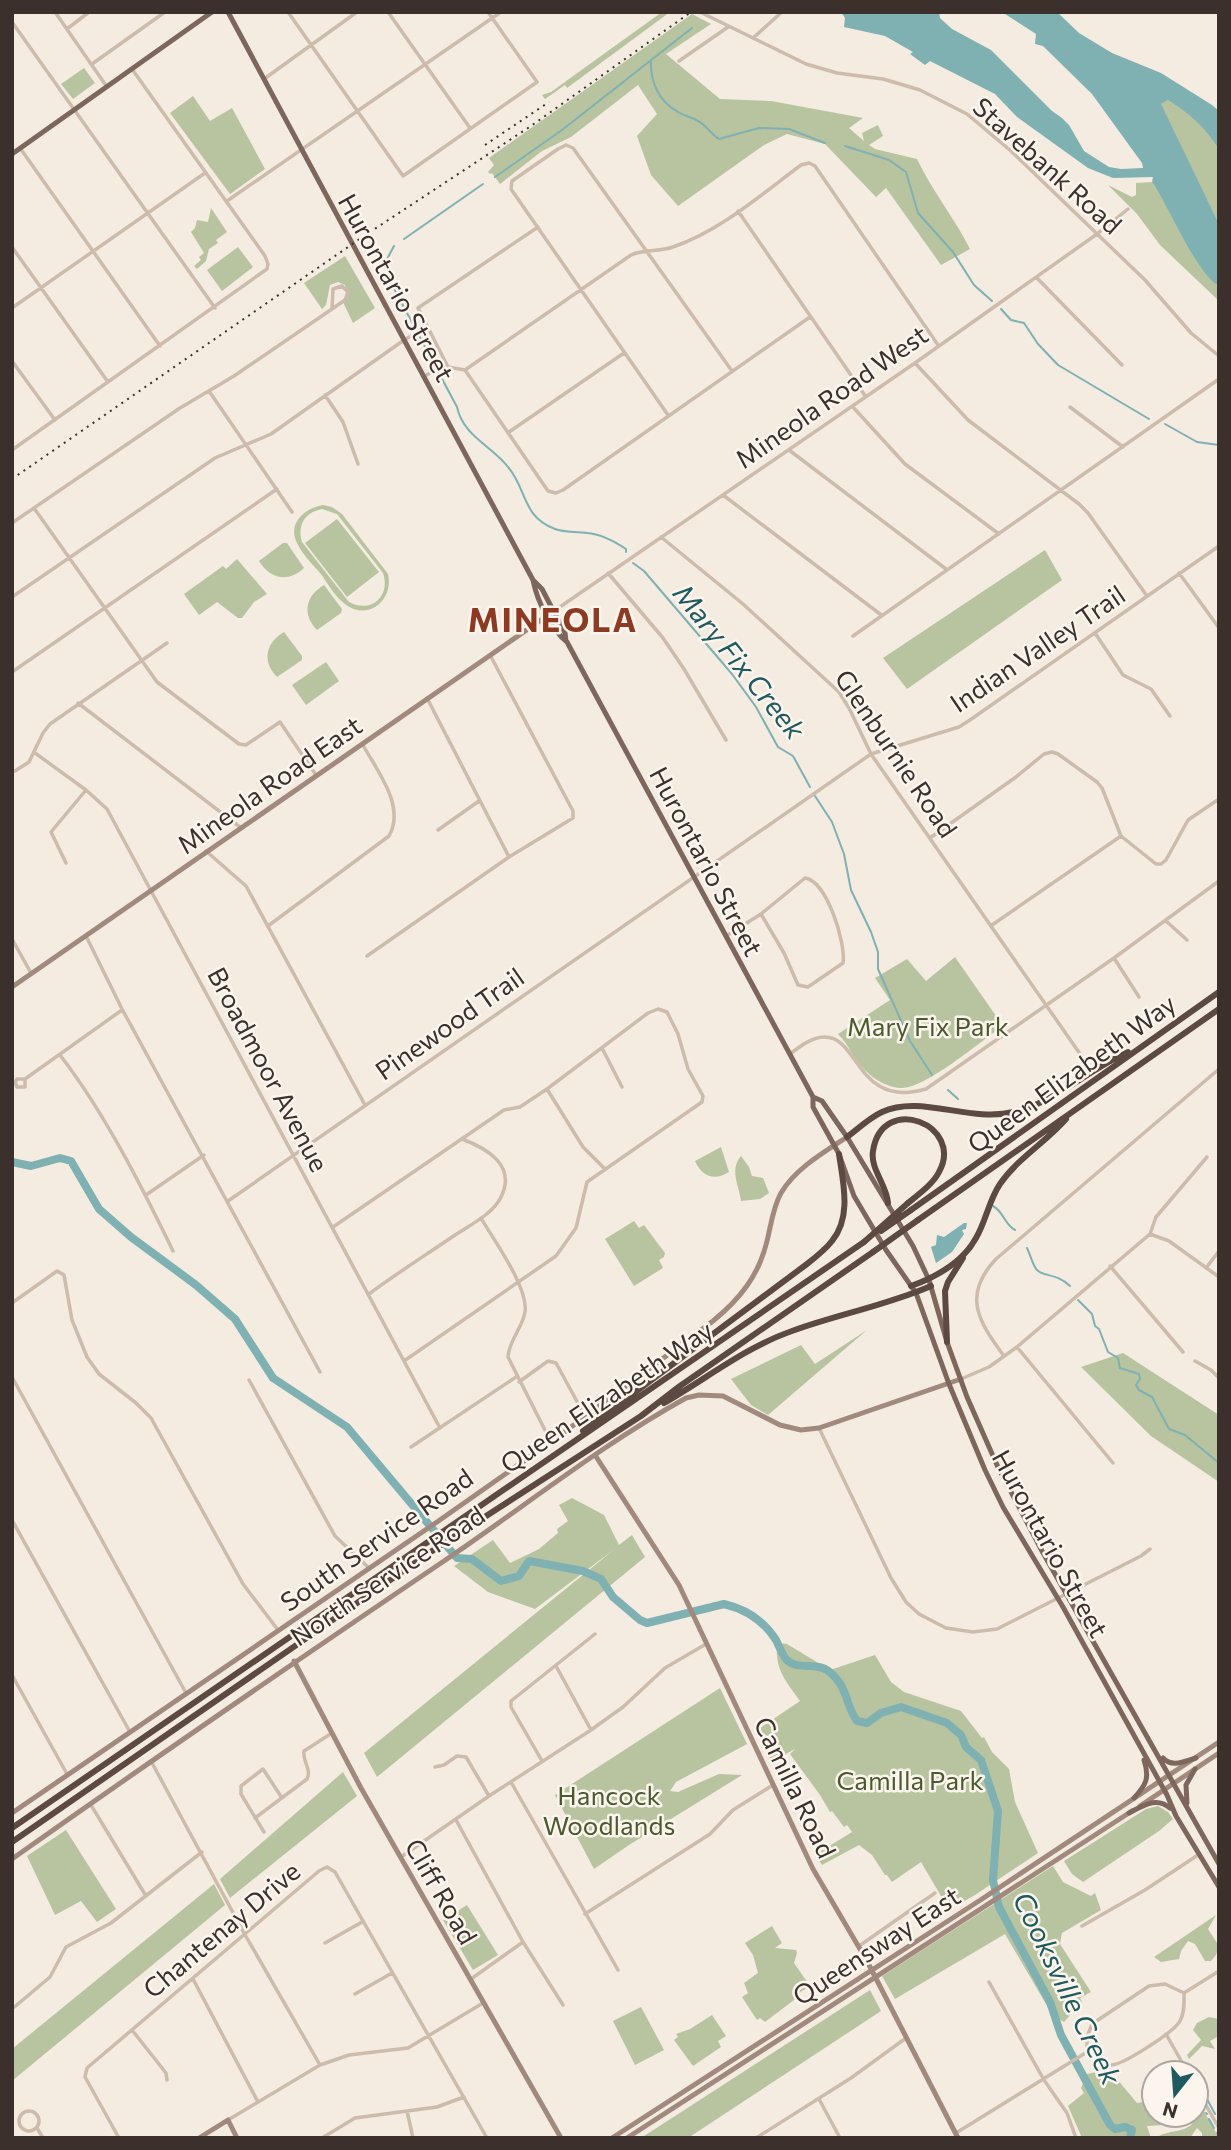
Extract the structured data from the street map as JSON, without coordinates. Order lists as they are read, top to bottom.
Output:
{
  "streets": {
    "highway": ["Queen Elizabeth Way"],
    "main road": ["Hurontario Street"],
    "street": [
      "Stavebank Road",
      "Mineola Road West",
      "Indian Valley Trail",
      "Glenburnie Road",
      "Mineola Road East",
      "Pinewood Trail",
      "Broadmoor Avenue",
      "South Service Road",
      "North Service Road",
      "Camilla Road",
      "Cliff Road",
      "Chantenay Drive",
      "Queensway East"
    ]
  },
  "crossings": [
    ["Stavebank Road", "Mineola Road West"],
    ["Hurontario Street", "Mineola Road West"],
    ["Hurontario Street", "Indian Valley Trail"],
    ["Hurontario Street", "Mineola Road East"],
    ["Hurontario Street", "Pinewood Trail"],
    ["Hurontario Street", "South Service Road"],
    ["Hurontario Street", "North Service Road"],
    ["Hurontario Street", "Queensway East"],
    ["Mineola Road West", "Glenburnie Road"],
    ["Mineola Road West", "Mineola Road East"],
    ["Indian Valley Trail", "Glenburnie Road"],
    ["Indian Valley Trail", "Pinewood Trail"],
    ["Mineola Road East", "Broadmoor Avenue"],
    ["Pinewood Trail", "Broadmoor Avenue"],
    ["North Service Road", "Camilla Road"],
    ["North Service Road", "Cliff Road"],
    ["Camilla Road", "Queensway East"]
  ],
  "districts": ["MINEOLA"],
  "water": ["Mary Fix Creek", "Cooksville Creek"],
  "parks": ["Mary Fix Park", "Camilla Park", "Hancock Woodlands"],
  "north": "bottom"
}
